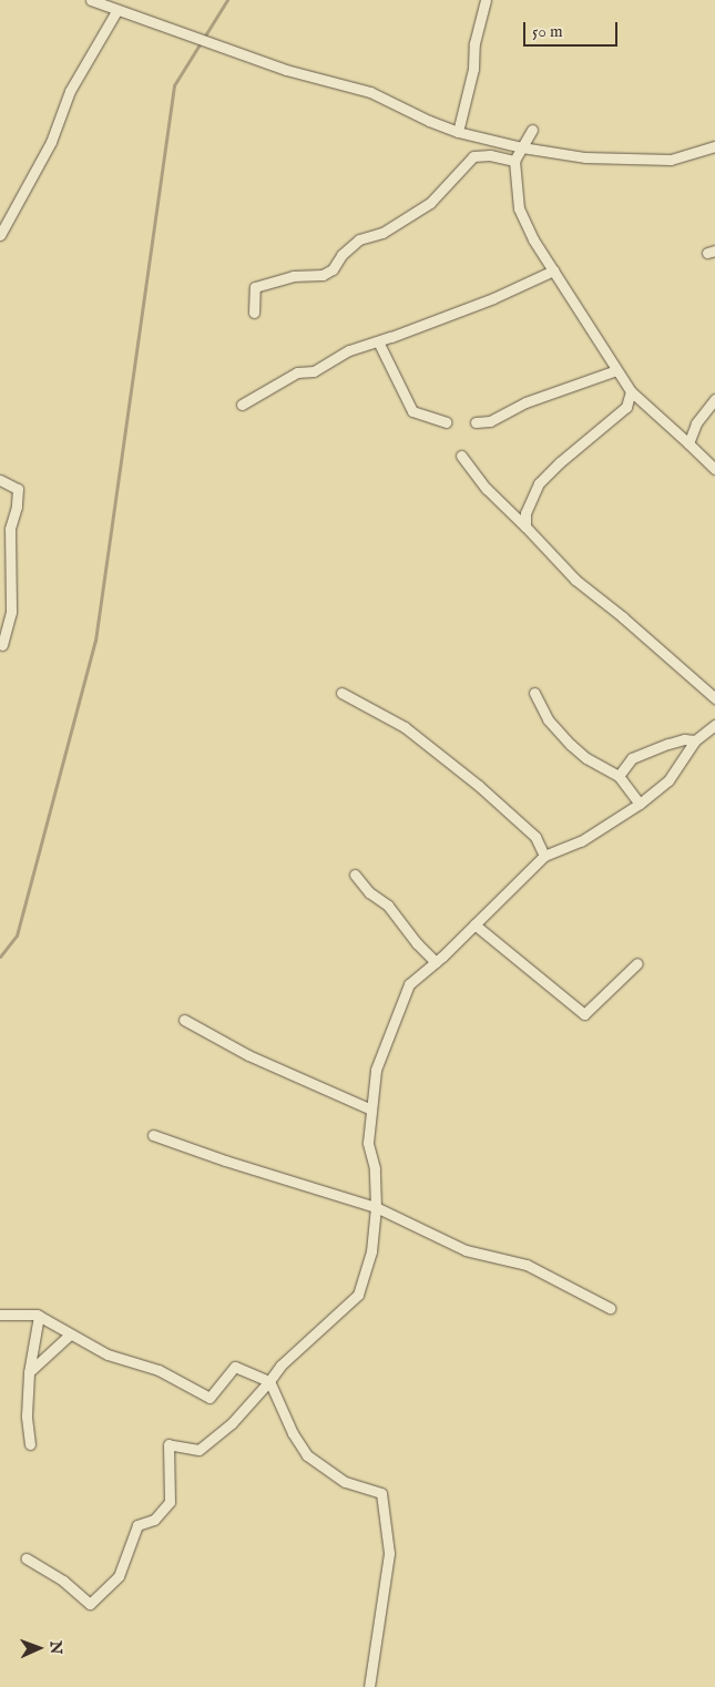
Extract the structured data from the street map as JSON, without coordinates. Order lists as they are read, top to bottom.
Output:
{
  "scale_bar": "50 m",
  "north": "right"
}
